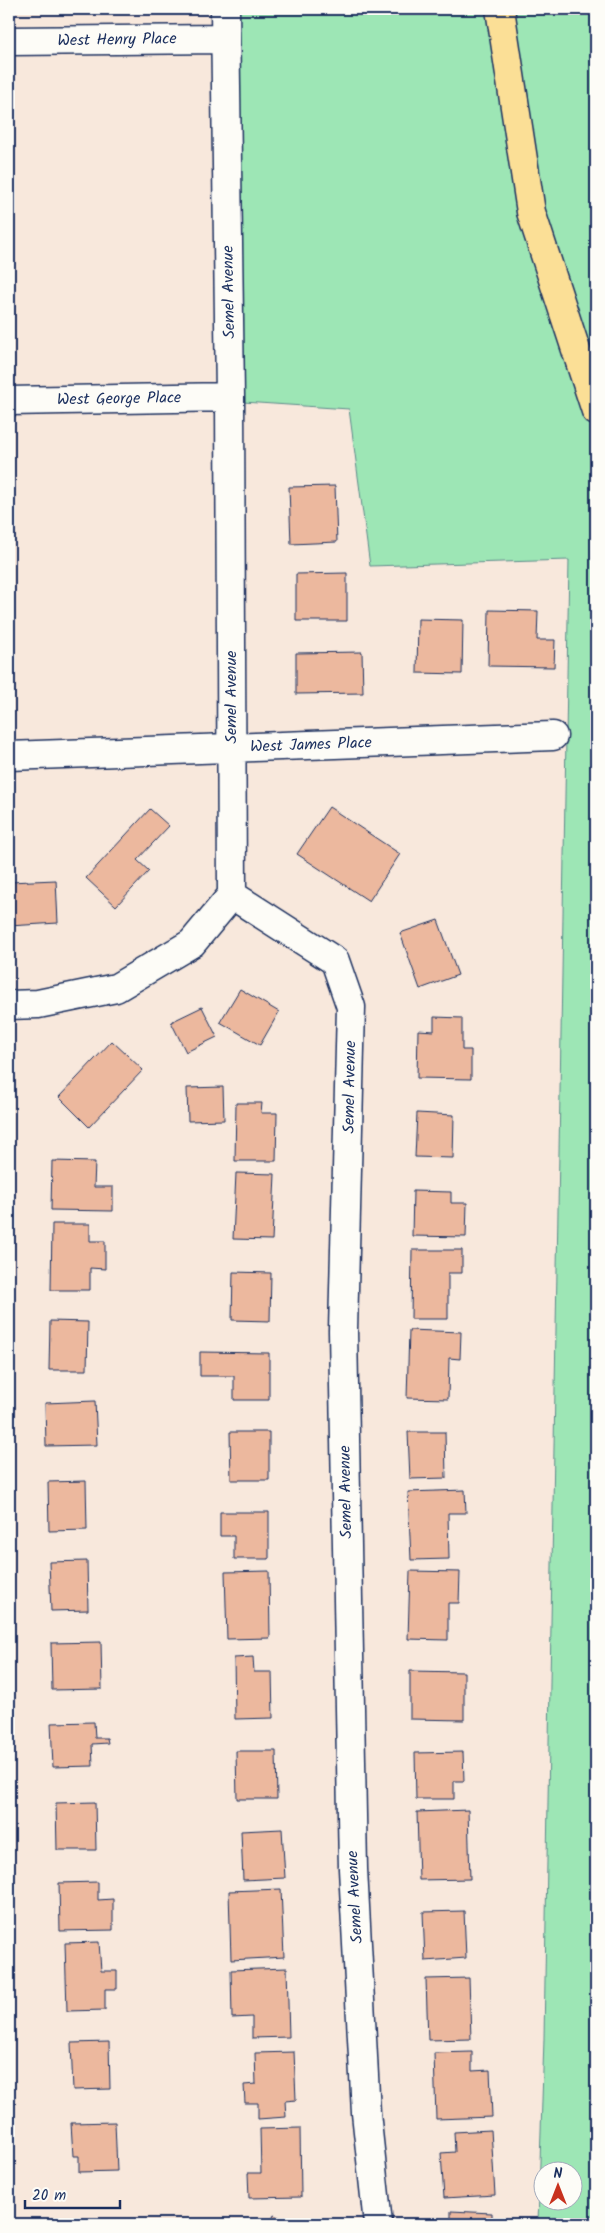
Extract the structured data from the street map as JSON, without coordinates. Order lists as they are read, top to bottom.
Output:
{
  "streets": {
    "street": [
      "West Henry Place",
      "Semel Avenue",
      "West George Place",
      "West James Place"
    ]
  },
  "crossings": [
    ["West Henry Place", "Semel Avenue"],
    ["Semel Avenue", "West George Place"],
    ["Semel Avenue", "West James Place"]
  ],
  "scale_bar": "20 m",
  "north": "top"
}
